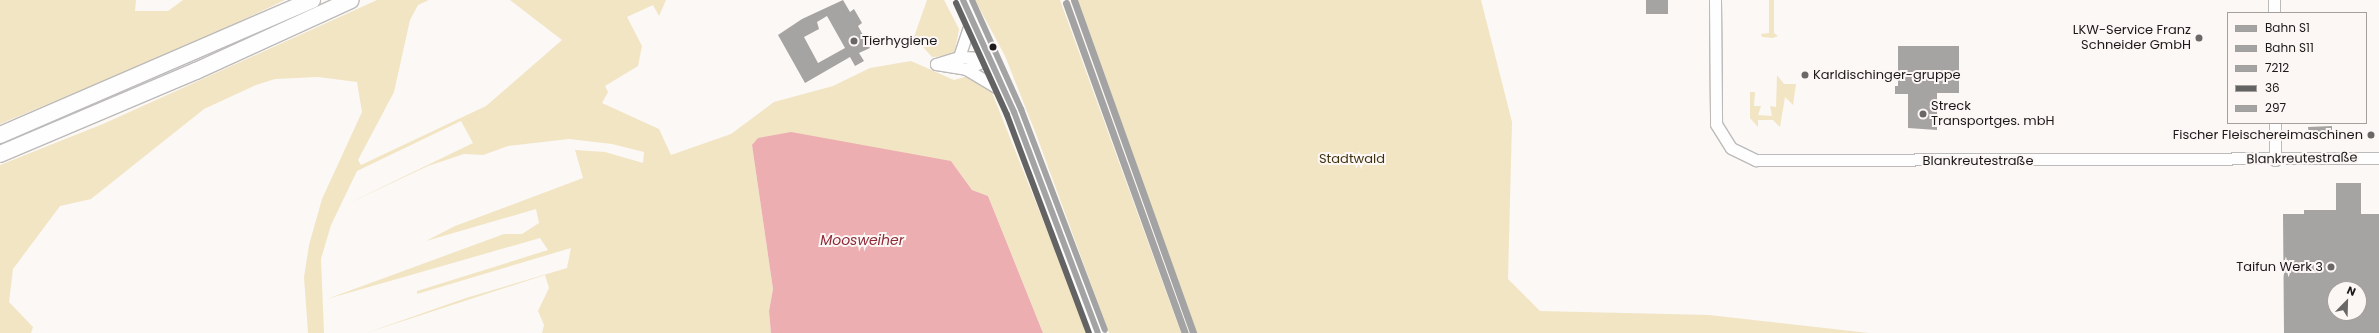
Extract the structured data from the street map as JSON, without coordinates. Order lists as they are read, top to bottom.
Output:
{
  "streets": {
    "street": ["Blankreutestraße"]
  },
  "water": ["Moosweiher"],
  "parks": ["Stadtwald"],
  "places": [
    "LKW-Service Franz Schneider GmbH",
    "Tierhygiene",
    "Karldischinger-gruppe",
    "Streck Transportges. mbH",
    "Fischer Fleischereimaschinen",
    "Taifun Werk 3"
  ],
  "lines": [
    "rail line S1",
    "transit line 7212",
    "transit line 297",
    "rail line S11",
    "transit line 36"
  ],
  "legend": [
    "Bahn S1",
    "Bahn S11",
    "7212",
    "36",
    "297"
  ],
  "north": "top right"
}
